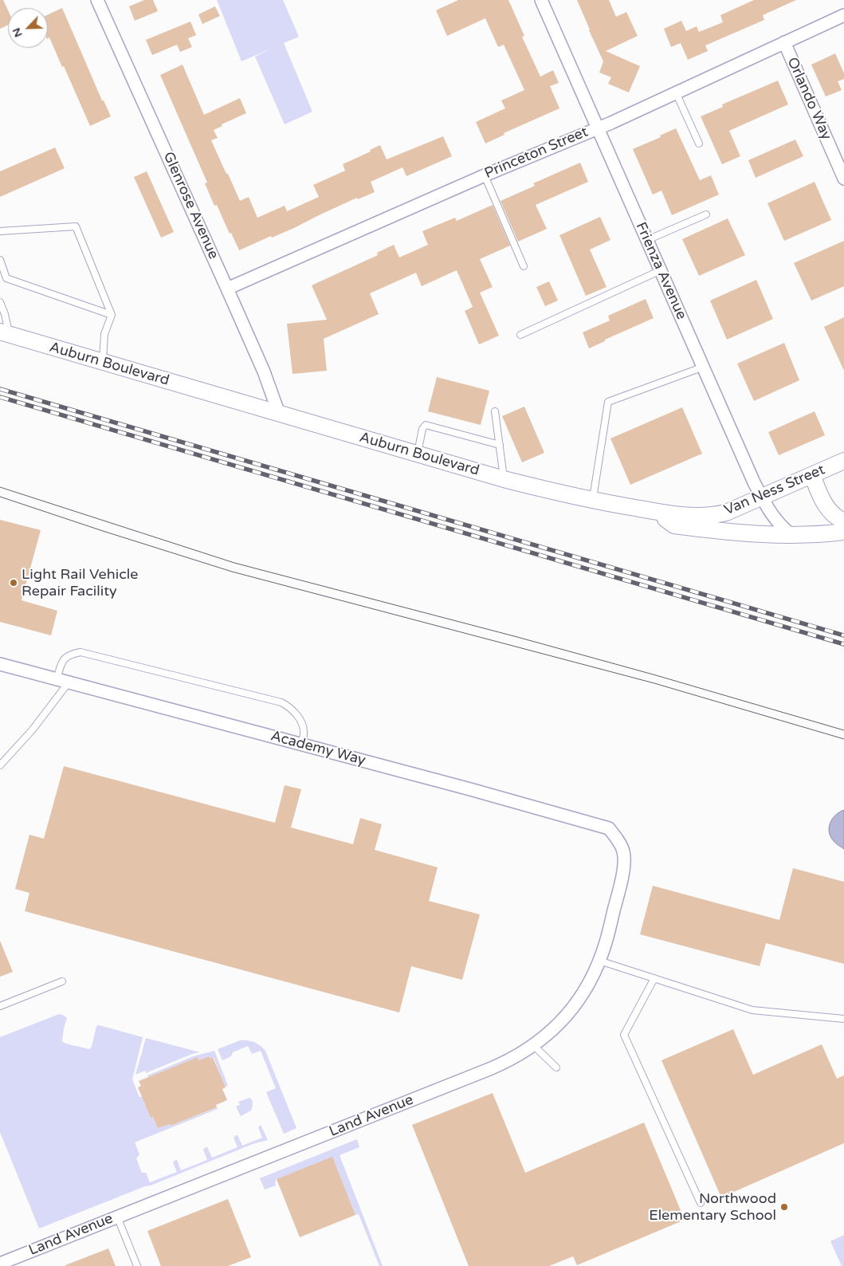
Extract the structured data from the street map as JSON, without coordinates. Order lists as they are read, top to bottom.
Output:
{
  "streets": {
    "street": [
      "Orlando Way",
      "Princeton Street",
      "Glenrose Avenue",
      "Frienza Avenue",
      "Auburn Boulevard",
      "Van Ness Street",
      "Academy Way",
      "Land Avenue"
    ]
  },
  "crossings": [
    ["Orlando Way", "Princeton Street"],
    ["Princeton Street", "Glenrose Avenue"],
    ["Princeton Street", "Frienza Avenue"],
    ["Glenrose Avenue", "Auburn Boulevard"],
    ["Frienza Avenue", "Auburn Boulevard"],
    ["Frienza Avenue", "Van Ness Street"],
    ["Auburn Boulevard", "Van Ness Street"],
    ["Academy Way", "Land Avenue"]
  ],
  "places": ["Light Rail Vehicle Repair Facility", "Northwood Elementary School"],
  "north": "bottom left"
}
